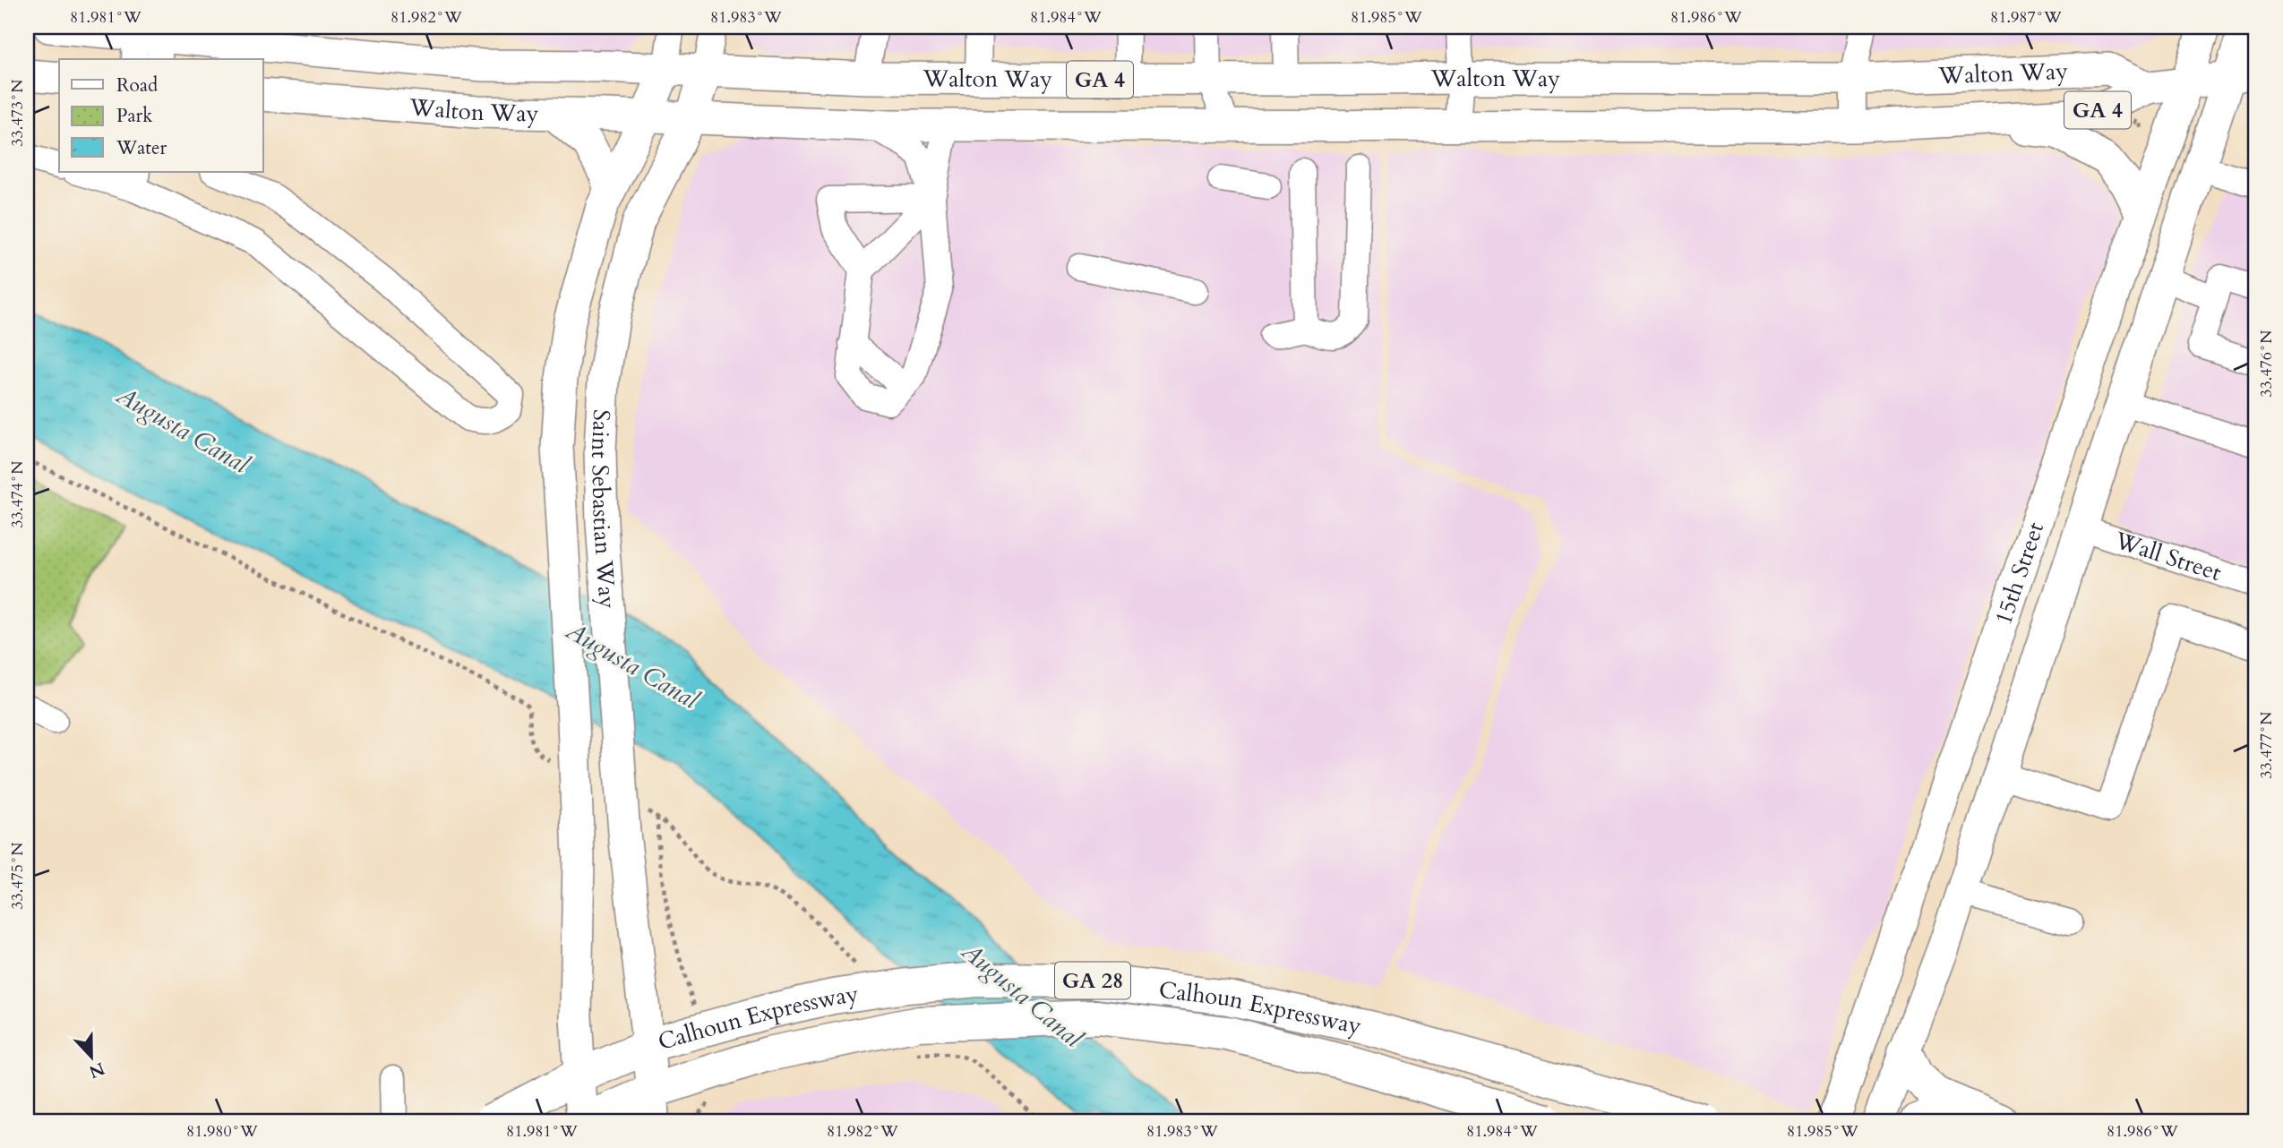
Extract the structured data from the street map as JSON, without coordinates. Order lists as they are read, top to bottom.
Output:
{
  "streets": {
    "highway": ["GA 28", "Calhoun Expressway"],
    "main road": [
      "Walton Way",
      "GA 4",
      "Saint Sebastian Way",
      "15th Street"
    ],
    "street": ["Wall Street"]
  },
  "crossings": [
    ["Walton Way", "Saint Sebastian Way"],
    ["Walton Way", "15th Street"],
    ["Saint Sebastian Way", "Calhoun Expressway"],
    ["Wall Street", "15th Street"]
  ],
  "water": ["Augusta Canal"],
  "legend": ["Road", "Park", "Water"],
  "north": "bottom",
  "coordinates": [
    "81.981°W",
    "81.982°W",
    "81.983°W",
    "81.984°W",
    "81.985°W",
    "81.986°W",
    "81.987°W",
    "33.473°N",
    "33.476°N",
    "33.474°N",
    "33.477°N",
    "33.475°N",
    "81.980°W"
  ]
}
